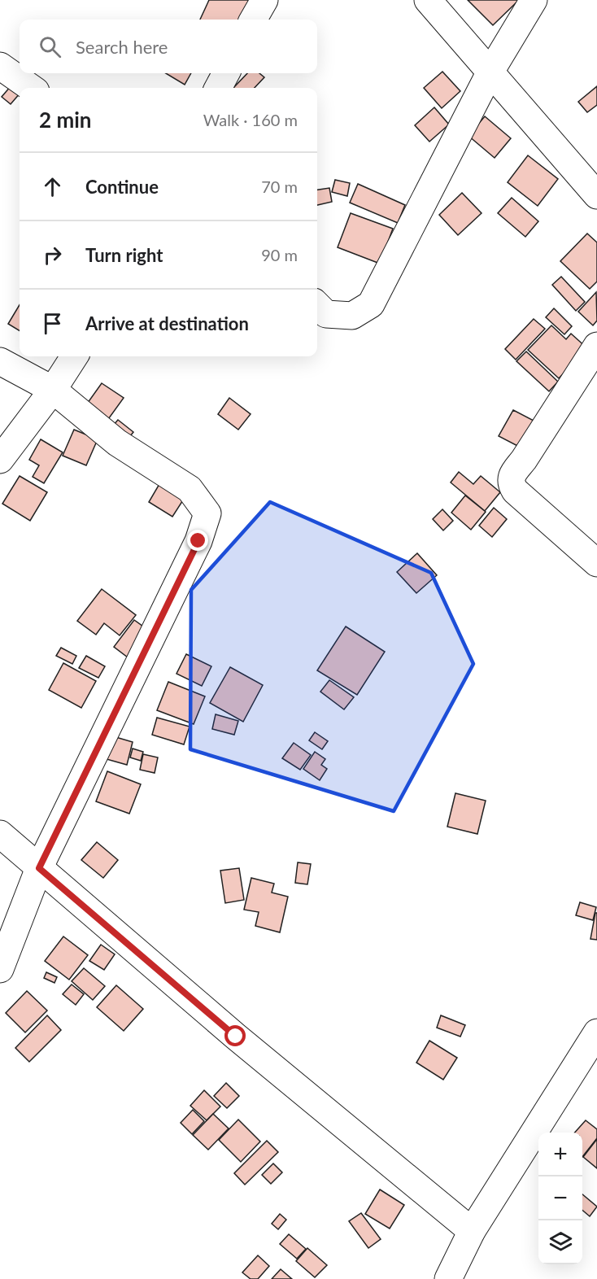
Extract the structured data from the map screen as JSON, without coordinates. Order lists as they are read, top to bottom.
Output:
{
  "page": {
    "search": "Search here",
    "heading": ["2 min", "Walk · 160 m"],
    "list": [
      ["Continue", "70 m"],
      ["Turn right", "90 m"],
      "Arrive at destination"
    ],
    "map_buttons": ["+", "−"]
  }
}
